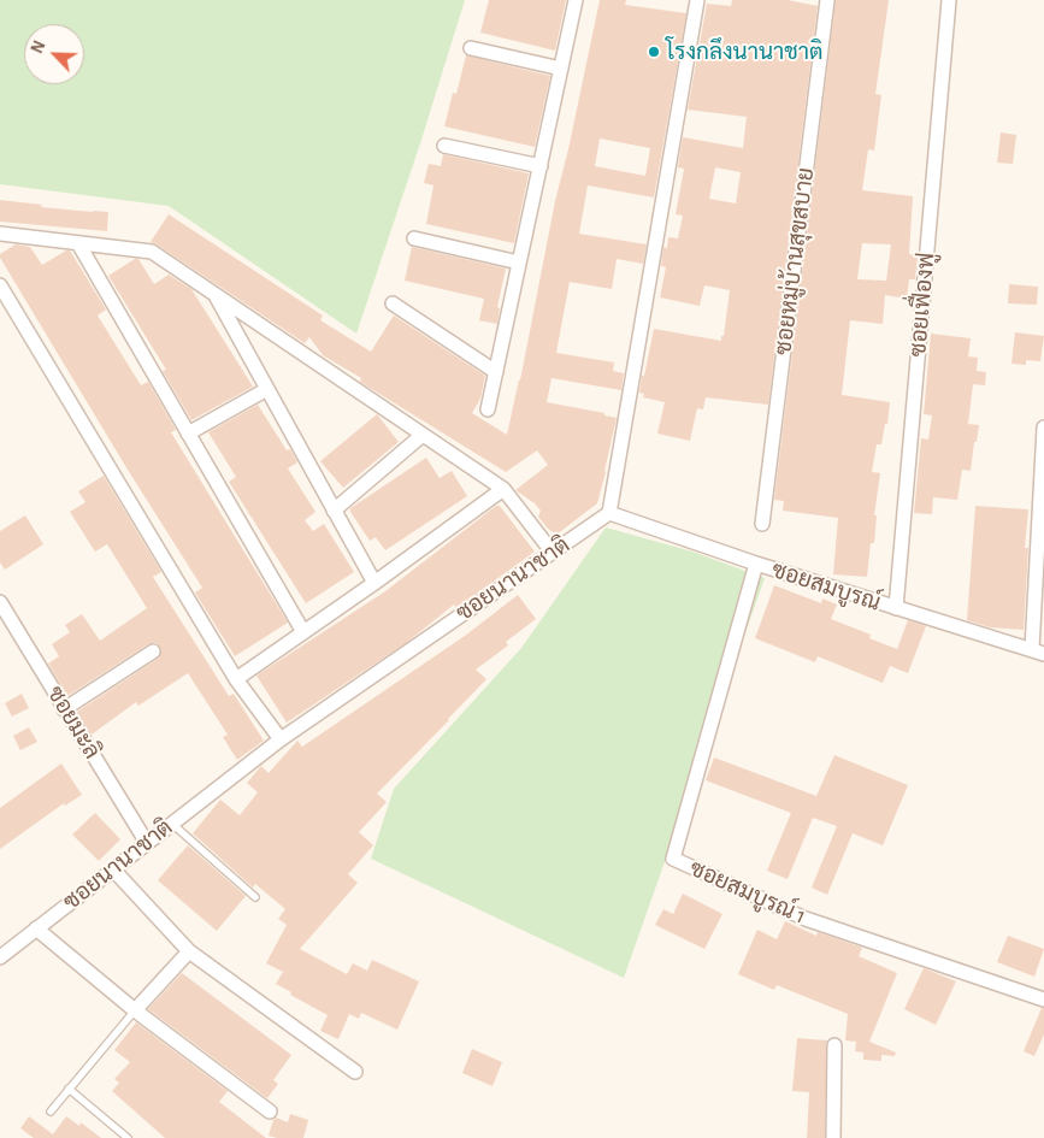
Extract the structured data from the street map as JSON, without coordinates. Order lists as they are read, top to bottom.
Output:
{
  "streets": {
    "street": [
      "ซอยหมู่บ้านสุขสบาย",
      "ซอยเฟื่องฟู",
      "ซอยนานาชาติ",
      "ซอยสมบูรณ์",
      "ซอยมะลิ",
      "ซอยสมบูรณ์ 1"
    ]
  },
  "crossings": [
    ["ซอยเฟื่องฟู", "ซอยสมบูรณ์"],
    ["ซอยนานาชาติ", "ซอยสมบูรณ์"],
    ["ซอยนานาชาติ", "ซอยมะลิ"],
    ["ซอยสมบูรณ์", "ซอยสมบูรณ์ 1"]
  ],
  "places": ["โรงกลึงนานาชาติ"],
  "north": "top left"
}
